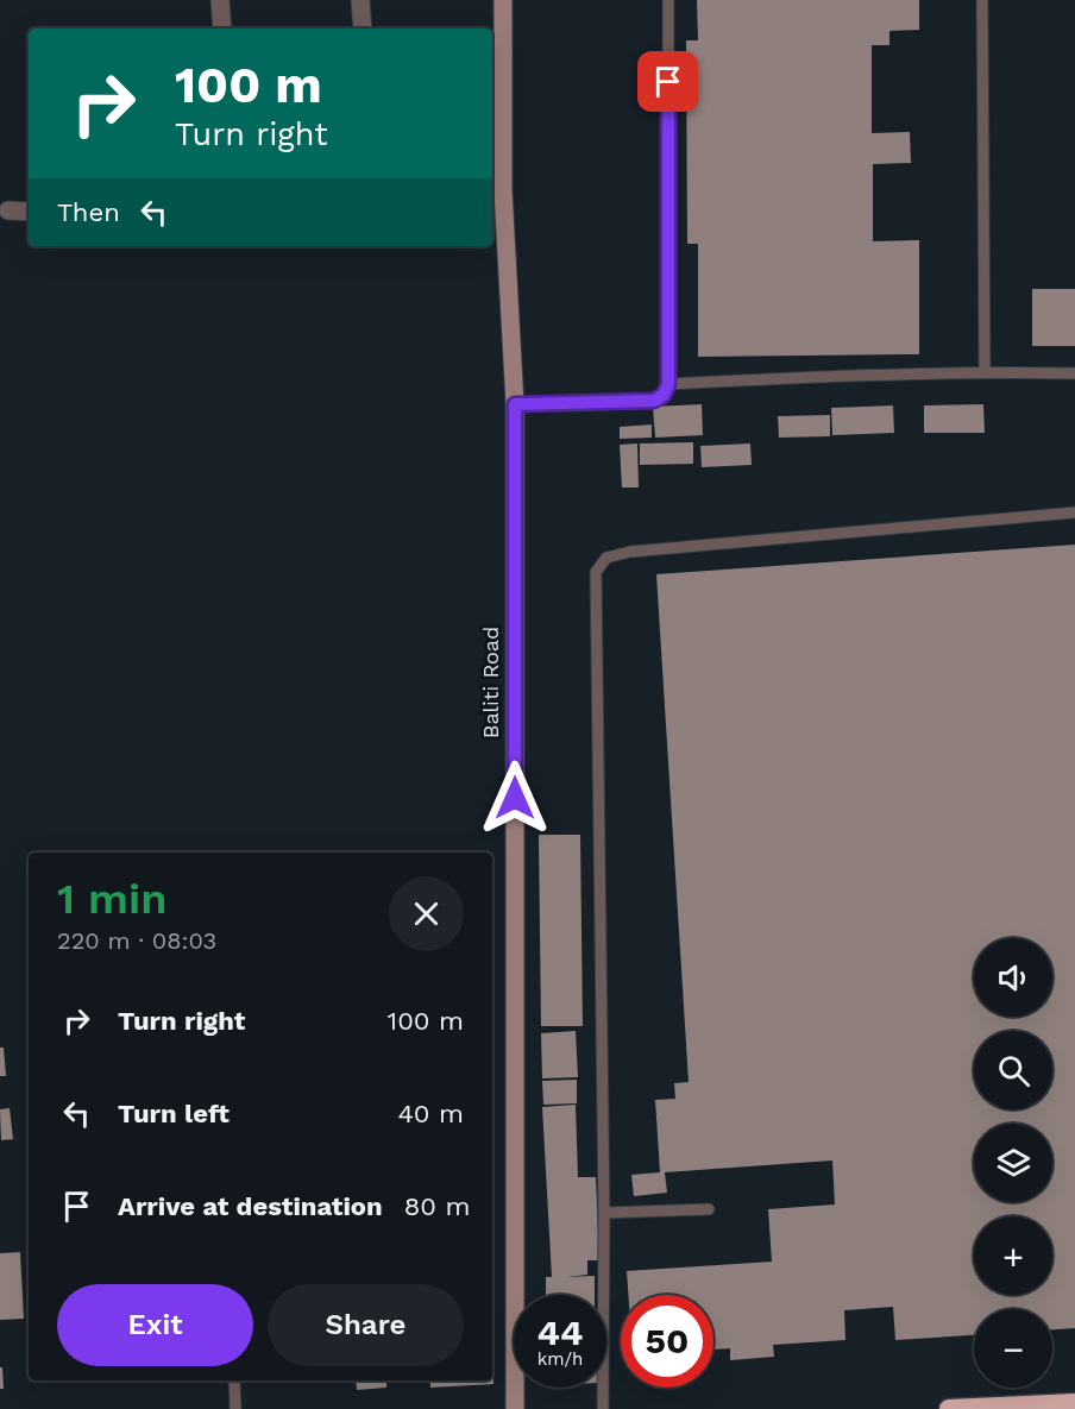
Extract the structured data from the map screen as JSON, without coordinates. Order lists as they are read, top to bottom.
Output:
{
  "streets": {
    "main road": ["Baliti Road"]
  },
  "page": {
    "turn": ["100 m", "Turn right"],
    "then": "Then",
    "heading": ["1 min", "220 m · 08:03"],
    "map_buttons": ["+", "−"],
    "list": [
      {
        "name": "Turn right",
        "value": "100 m"
      },
      {
        "name": "Turn left",
        "value": "40 m"
      },
      {
        "name": "Arrive at destination",
        "value": "80 m"
      }
    ],
    "buttons": ["Exit", "Share"],
    "speed": "44 km/h",
    "limit": "50"
  }
}
